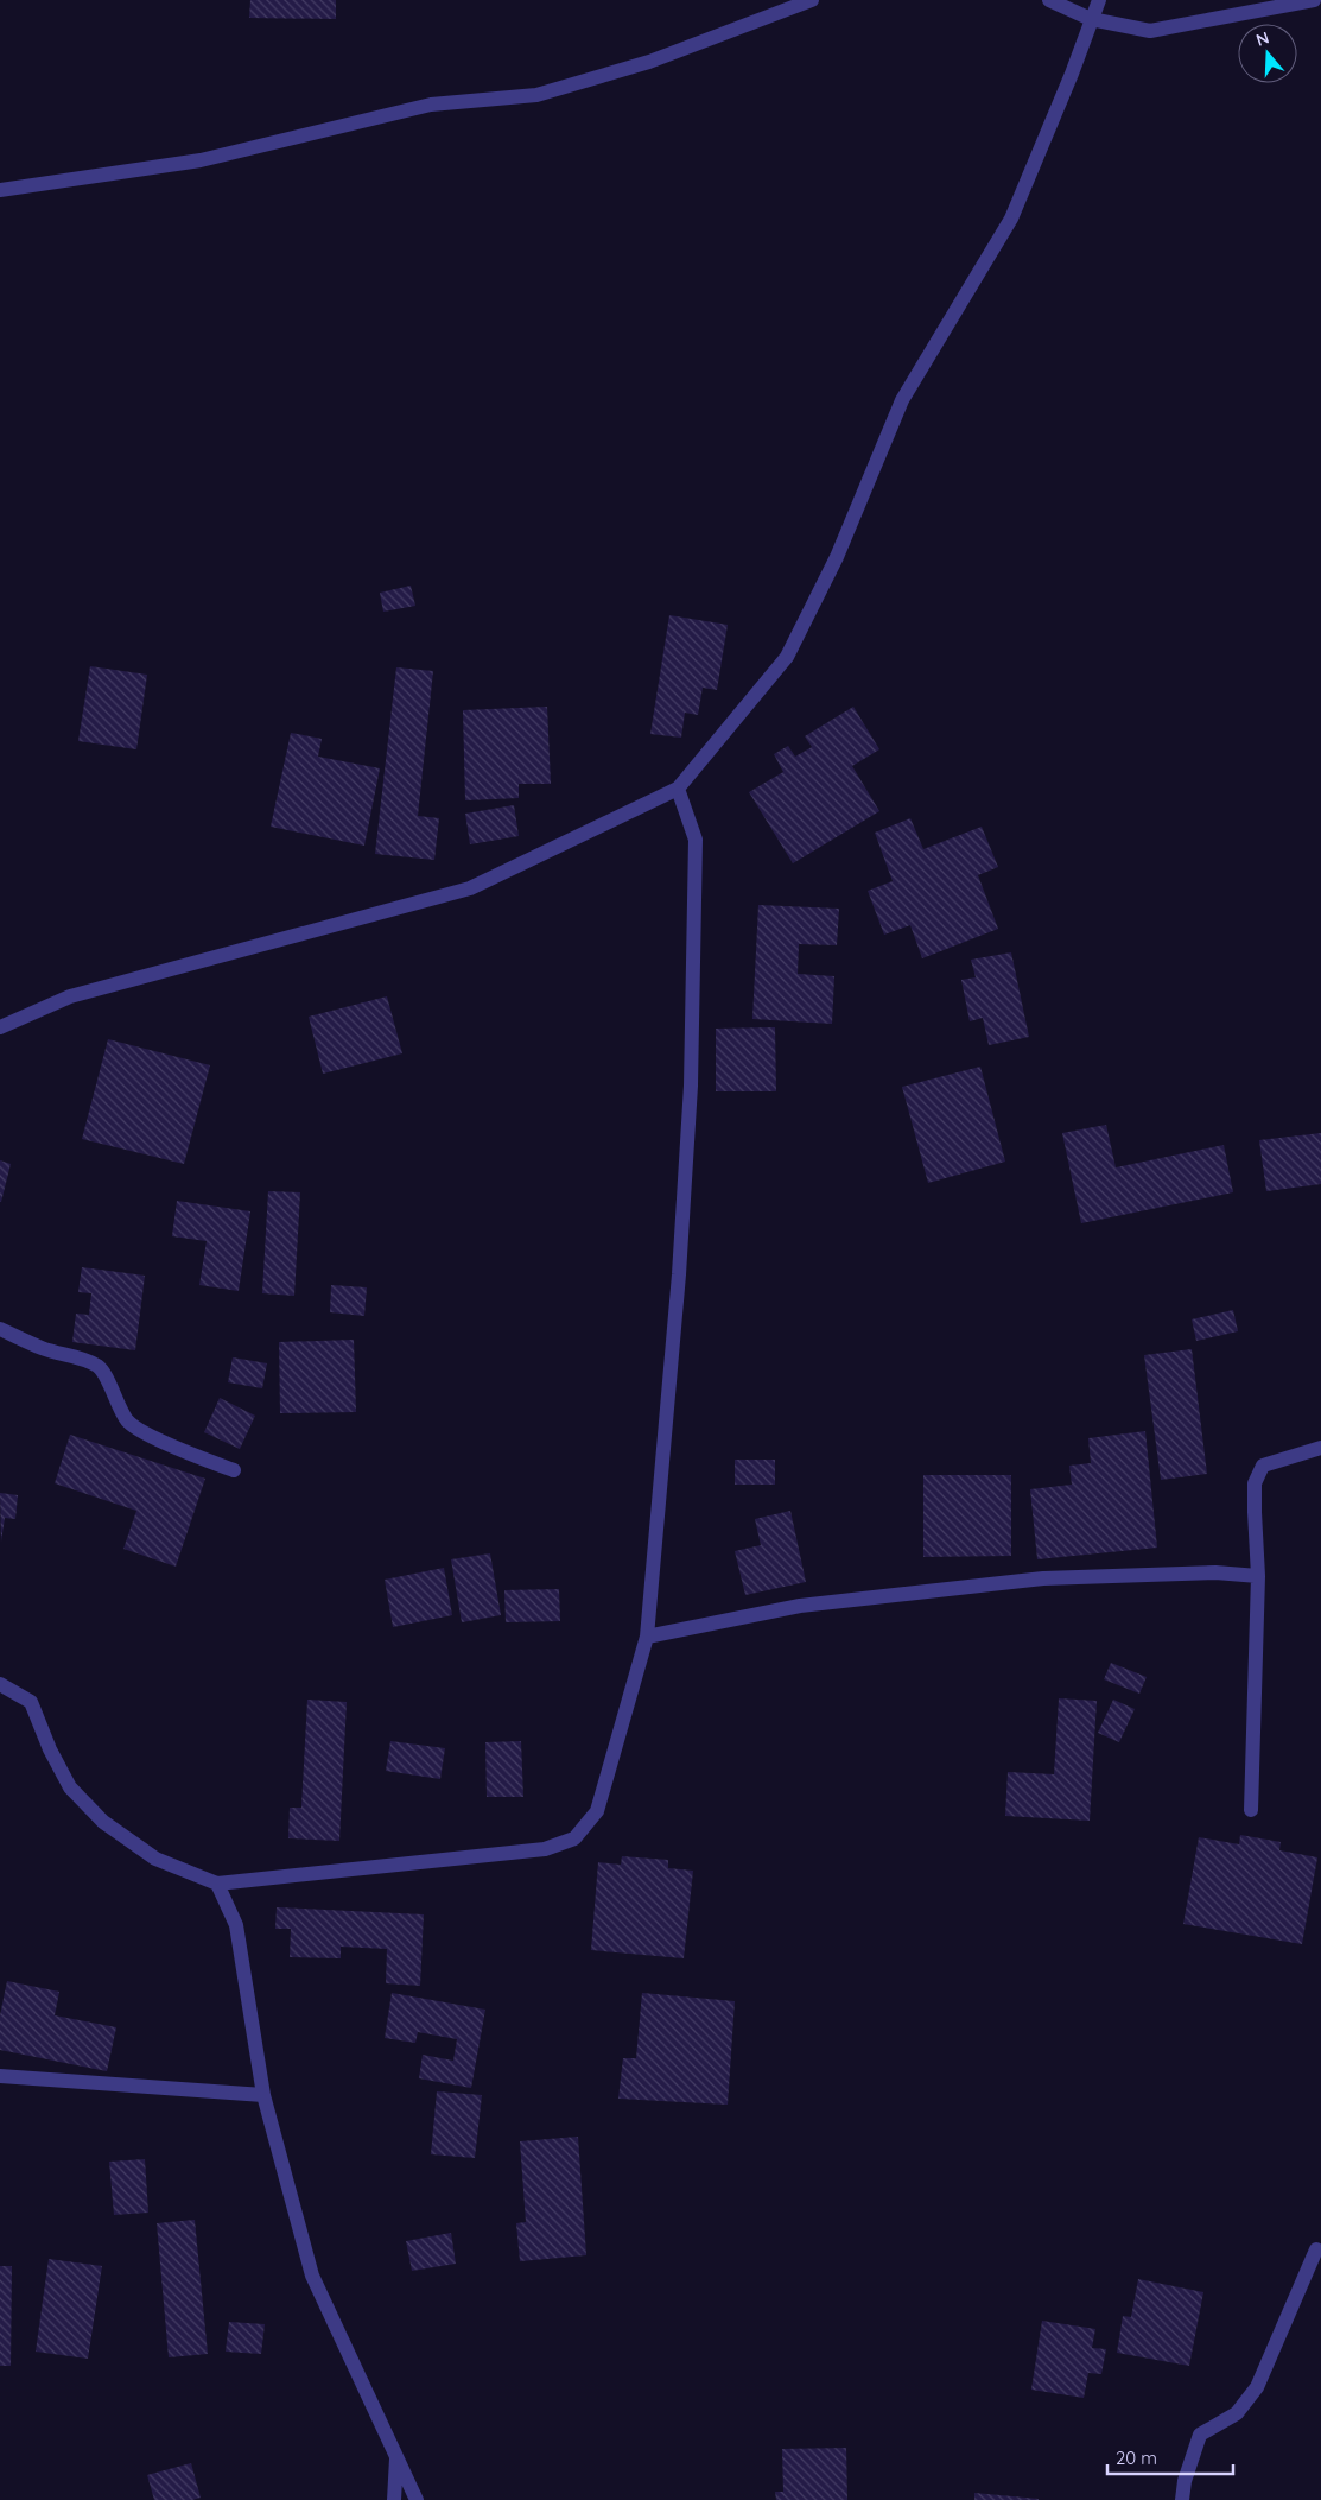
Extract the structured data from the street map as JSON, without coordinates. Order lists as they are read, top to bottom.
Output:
{
  "scale_bar": "20 m",
  "north": "top"
}
